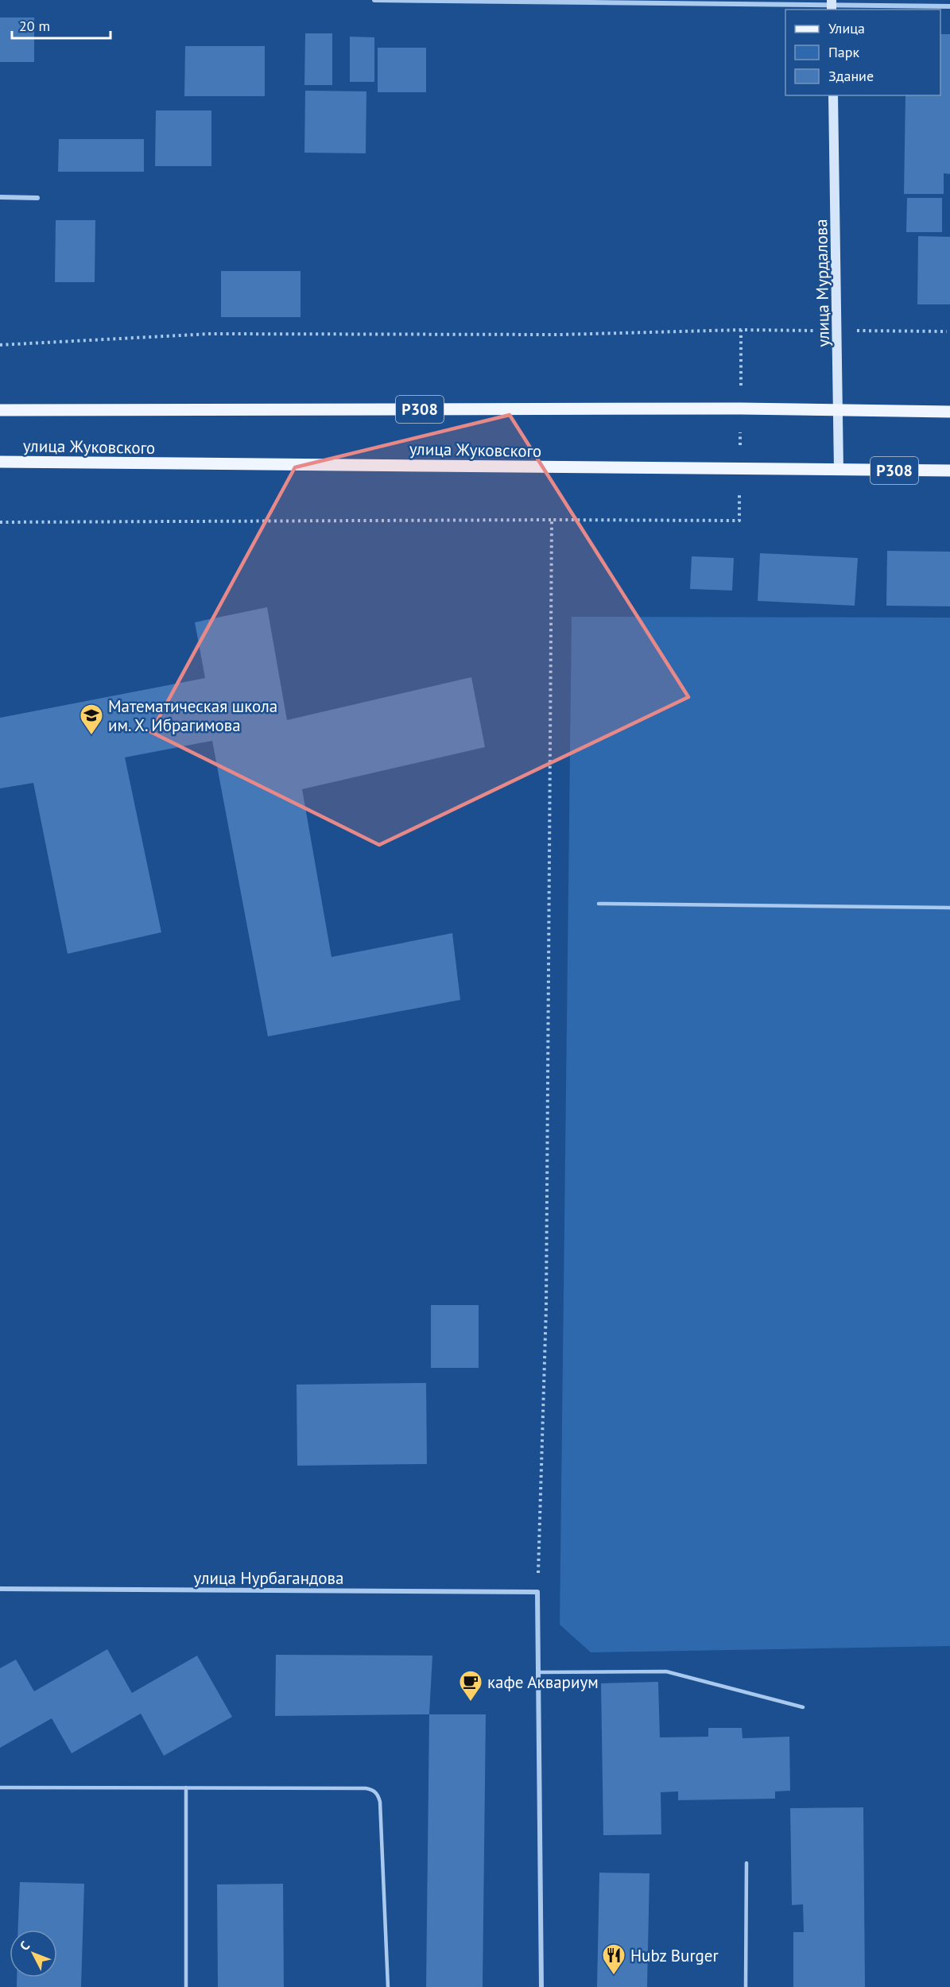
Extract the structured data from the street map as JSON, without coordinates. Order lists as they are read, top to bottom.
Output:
{
  "streets": {
    "main road": ["P308", "улица Жуковского"],
    "street": ["улица Мурдалова", "улица Нурбагандова"]
  },
  "crossings": [
    ["улица Мурдалова", "P308"],
    ["улица Мурдалова", "улица Жуковского"]
  ],
  "places": {
    "school or university": ["Математическая школа им. Х. Ибрагимова"],
    "cafe": ["кафе Аквариум"],
    "restaurant": ["Hubz Burger"]
  },
  "legend": ["Улица", "Парк", "Здание"],
  "scale_bar": "20 m",
  "north": "top left"
}
